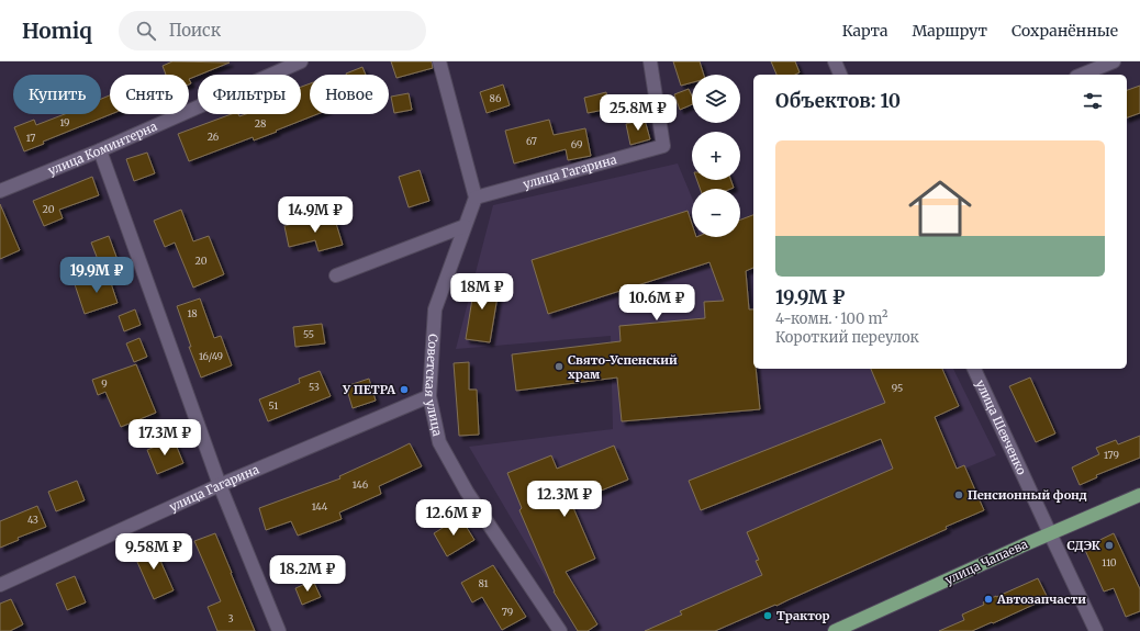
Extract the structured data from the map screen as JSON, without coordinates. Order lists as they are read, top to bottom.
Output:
{
  "streets": {
    "main road": ["улица Чапаева"],
    "street": [
      "улица Коминтерна",
      "улица Гагарина",
      "Советская улица",
      "улица Шевченко"
    ]
  },
  "crossings": [
    ["улица Гагарина", "Советская улица"],
    ["улица Шевченко", "улица Чапаева"]
  ],
  "places": [
    "Свято-Успенский храм",
    "У ПЕТРА",
    "Пенсионный фонд",
    "СДЭК",
    "Автозапчасти",
    "Трактор"
  ],
  "house_numbers": [
    "86",
    "19",
    "28",
    "26",
    "17",
    "67",
    "69",
    "20",
    "20",
    "18",
    "55",
    "16/49",
    "9",
    "53",
    "95",
    "51",
    "179",
    "146",
    "144",
    "43",
    "110",
    "81",
    "79",
    "3"
  ],
  "page": {
    "header": "Homiq",
    "search": "Поиск",
    "nav": ["Карта", "Маршрут", "Сохранённые"],
    "map_buttons": ["+", "−"],
    "chip": [
      "Купить",
      "Снять",
      "Фильтры",
      "Новое"
    ],
    "heading": "Объектов: 10",
    "price": [
      "25.8M ₽",
      "14.9M ₽",
      "19.9M ₽",
      "18M ₽",
      "10.6M ₽",
      "17.3M ₽",
      "12.3M ₽",
      "12.6M ₽",
      "9.58M ₽",
      "18.2M ₽"
    ],
    "list": [
      {
        "name": "19.9M ₽",
        "note": "4-комн. · 100 m² · Короткий переулок"
      }
    ]
  }
}
